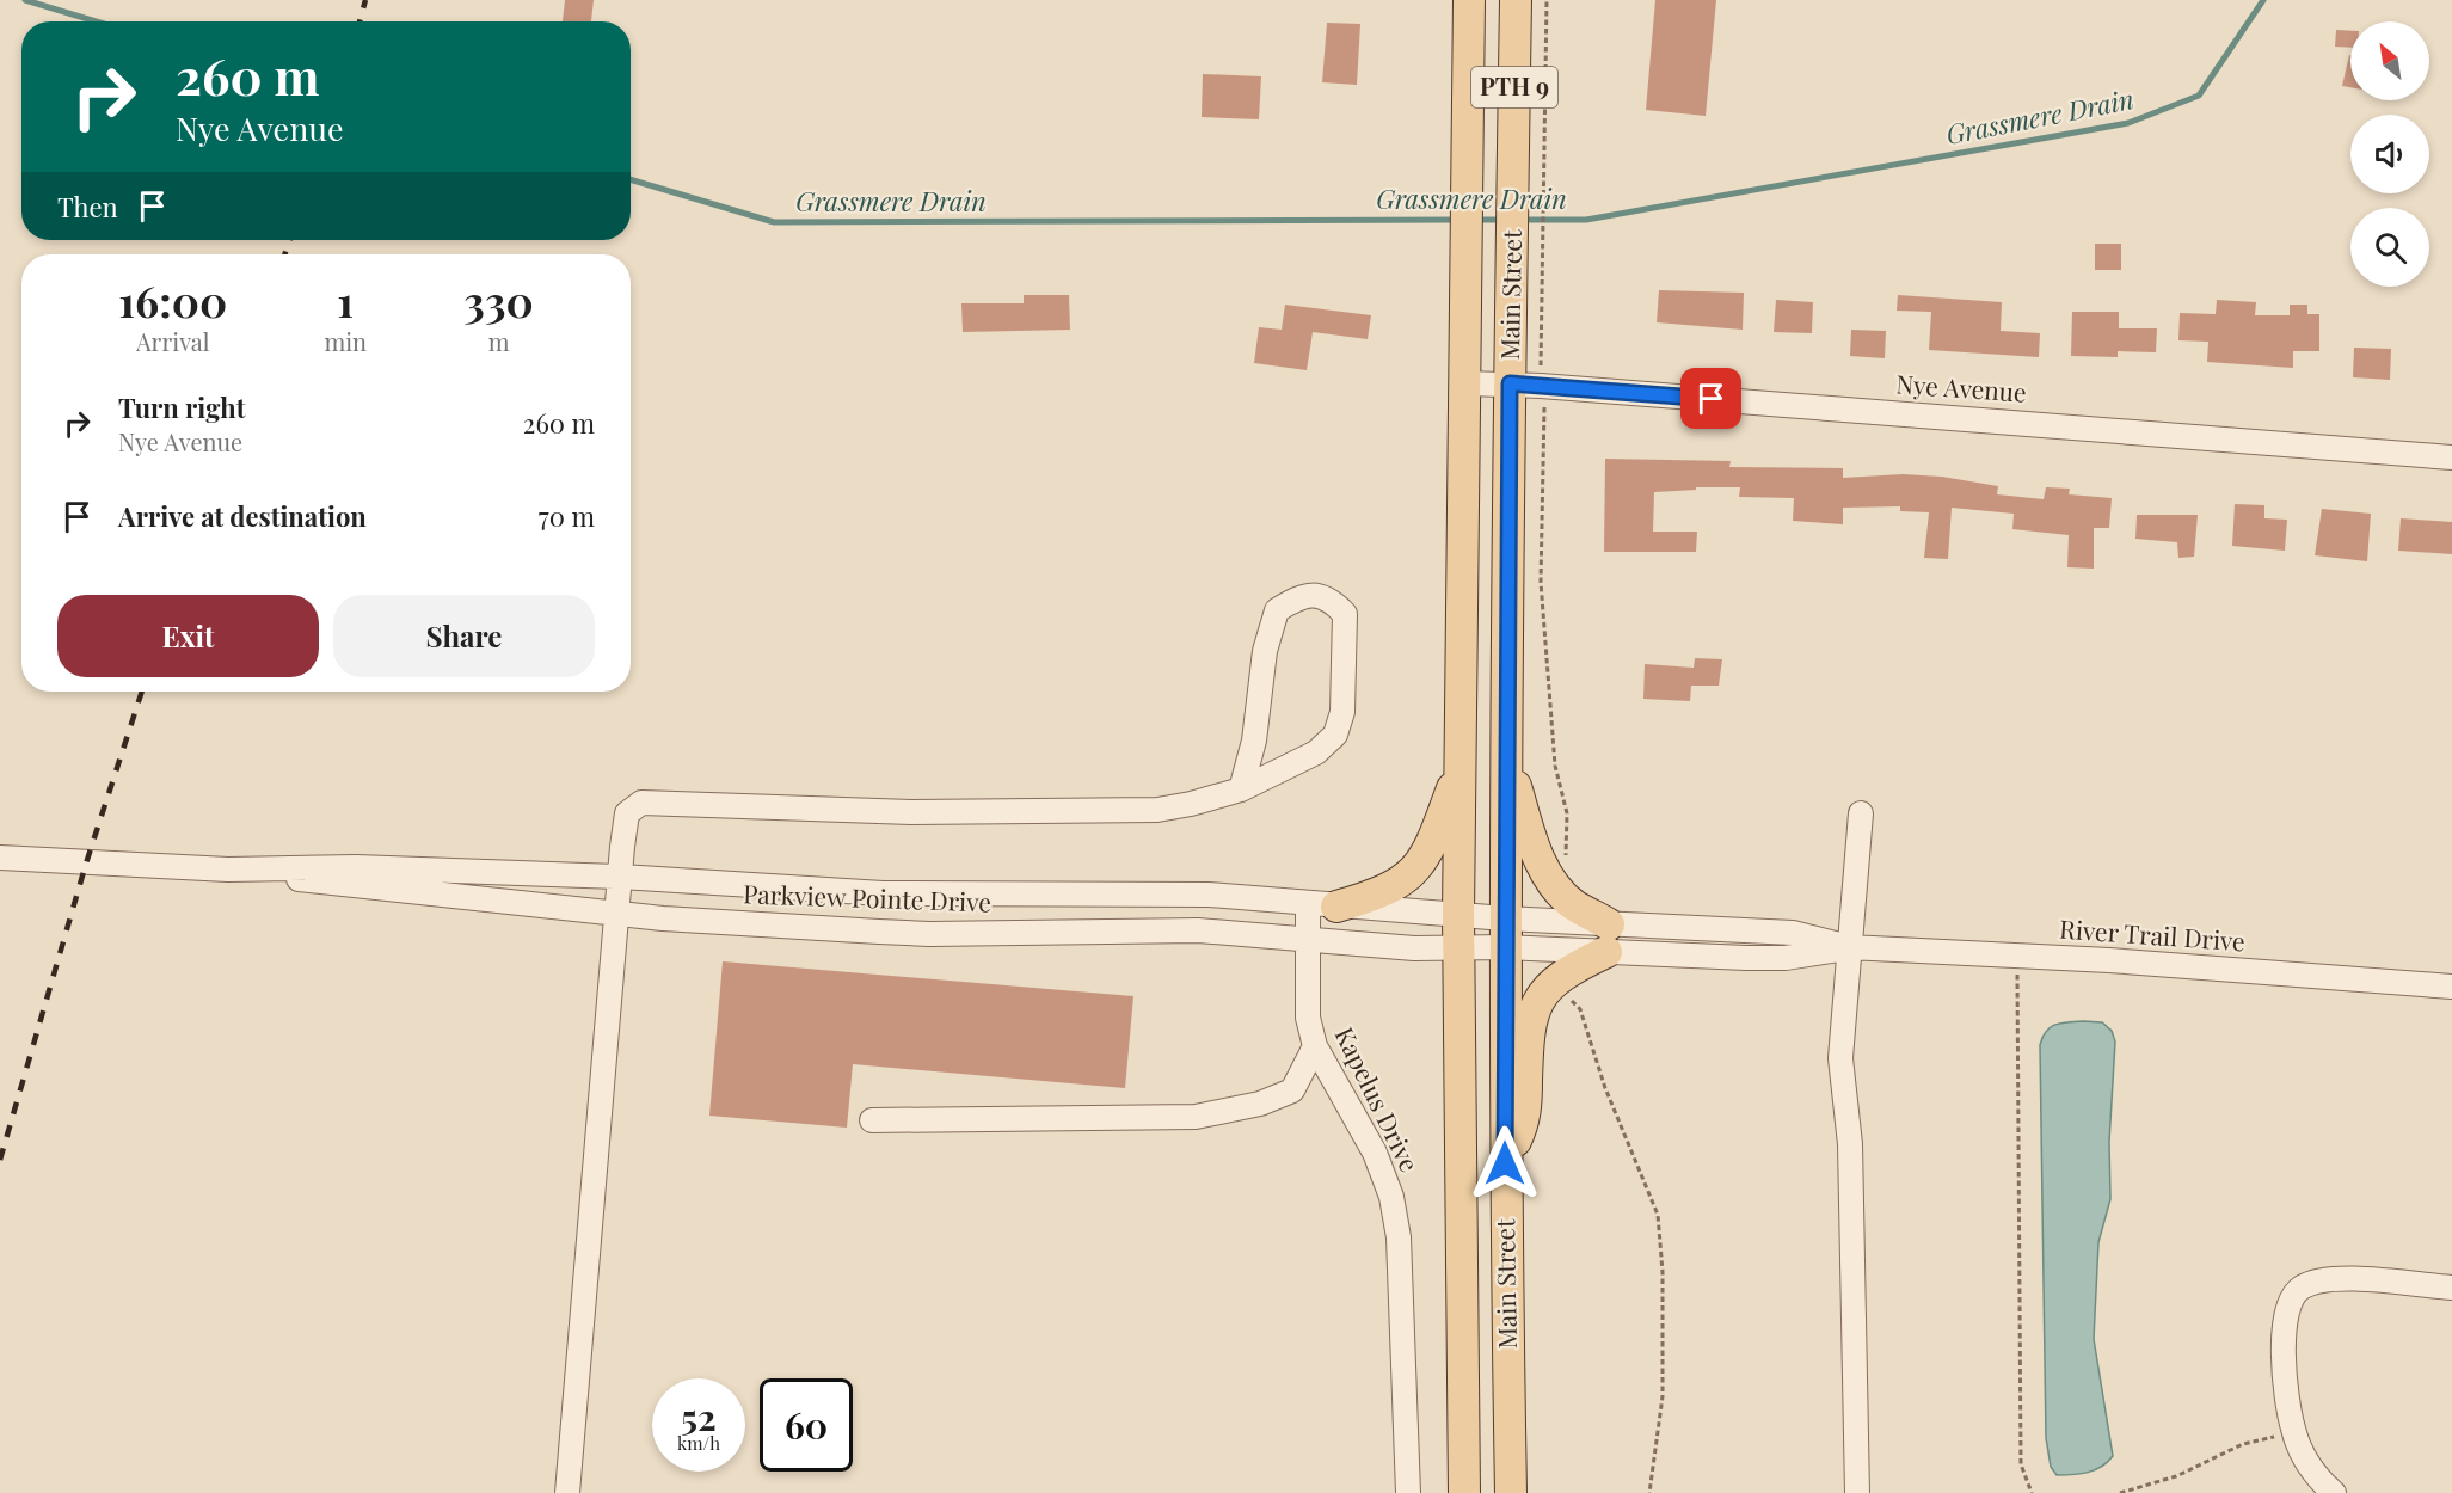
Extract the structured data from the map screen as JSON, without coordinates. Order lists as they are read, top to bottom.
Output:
{
  "streets": {
    "main road": ["PTH 9", "Main Street"],
    "street": [
      "Nye Avenue",
      "Parkview Pointe Drive",
      "River Trail Drive",
      "Kapelus Drive"
    ]
  },
  "crossings": [
    ["Main Street", "Nye Avenue"],
    ["Main Street", "Parkview Pointe Drive"],
    ["Main Street", "River Trail Drive"],
    ["Parkview Pointe Drive", "River Trail Drive"],
    ["Parkview Pointe Drive", "Kapelus Drive"]
  ],
  "water": ["Grassmere Drain"],
  "north": "top left",
  "page": {
    "turn": ["260 m", "Nye Avenue"],
    "then": "Then",
    "eta": [
      "16:00",
      "Arrival",
      "1",
      "min",
      "330",
      "m"
    ],
    "list": [
      {
        "name": "Turn right",
        "note": "Nye Avenue",
        "value": "260 m"
      },
      {
        "name": "Arrive at destination",
        "value": "70 m"
      }
    ],
    "buttons": ["Exit", "Share"],
    "speed": "52 km/h",
    "limit": "60"
  }
}
